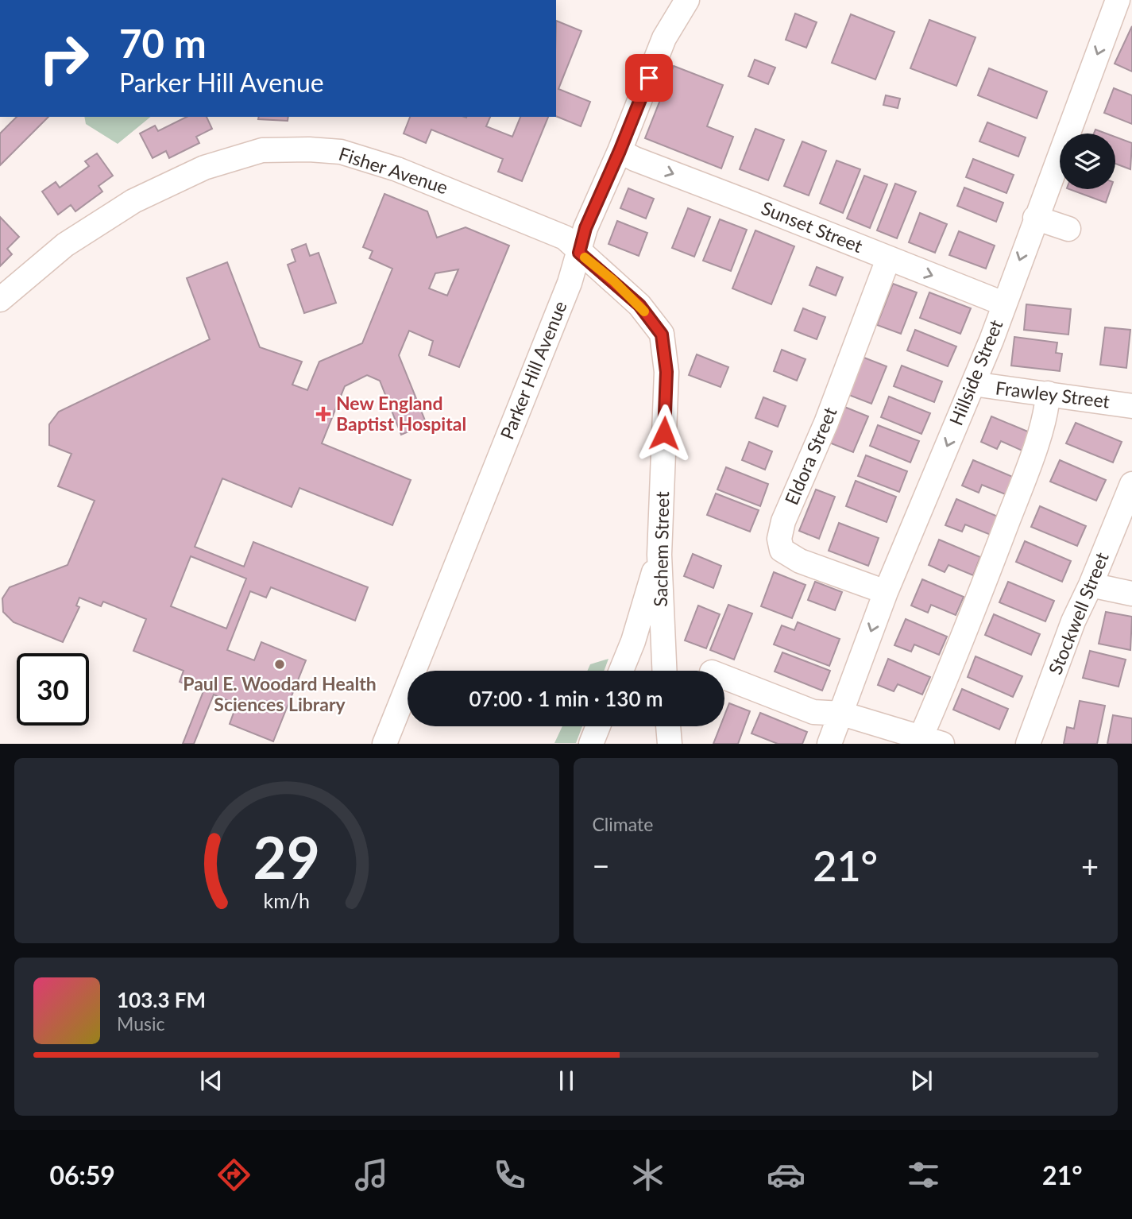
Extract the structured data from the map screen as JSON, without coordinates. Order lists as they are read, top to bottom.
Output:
{
  "streets": {
    "street": [
      "Fisher Avenue",
      "Sunset Street",
      "Parker Hill Avenue",
      "Hillside Street",
      "Frawley Street",
      "Eldora Street",
      "Sachem Street",
      "Stockwell Street"
    ]
  },
  "crossings": [
    ["Fisher Avenue", "Parker Hill Avenue"],
    ["Fisher Avenue", "Sachem Street"],
    ["Sunset Street", "Parker Hill Avenue"],
    ["Sunset Street", "Hillside Street"],
    ["Sunset Street", "Eldora Street"],
    ["Parker Hill Avenue", "Sachem Street"],
    ["Hillside Street", "Frawley Street"],
    ["Hillside Street", "Eldora Street"]
  ],
  "one_way": ["Sunset Street"],
  "places": {
    "health": ["New England Baptist Hospital"],
    "other": ["Paul E. Woodard Health Sciences Library"]
  },
  "page": {
    "turn": ["70 m", "Parker Hill Avenue"],
    "limit": "30",
    "trip": "07:00 · 1 min · 130 m",
    "tile": "Climate",
    "heat": ["−", "21°", "+"],
    "song": ["103.3 FM", "Music"],
    "tabs": ["06:59", "21°"],
    "gauge": ["29", "km/h"]
  }
}
